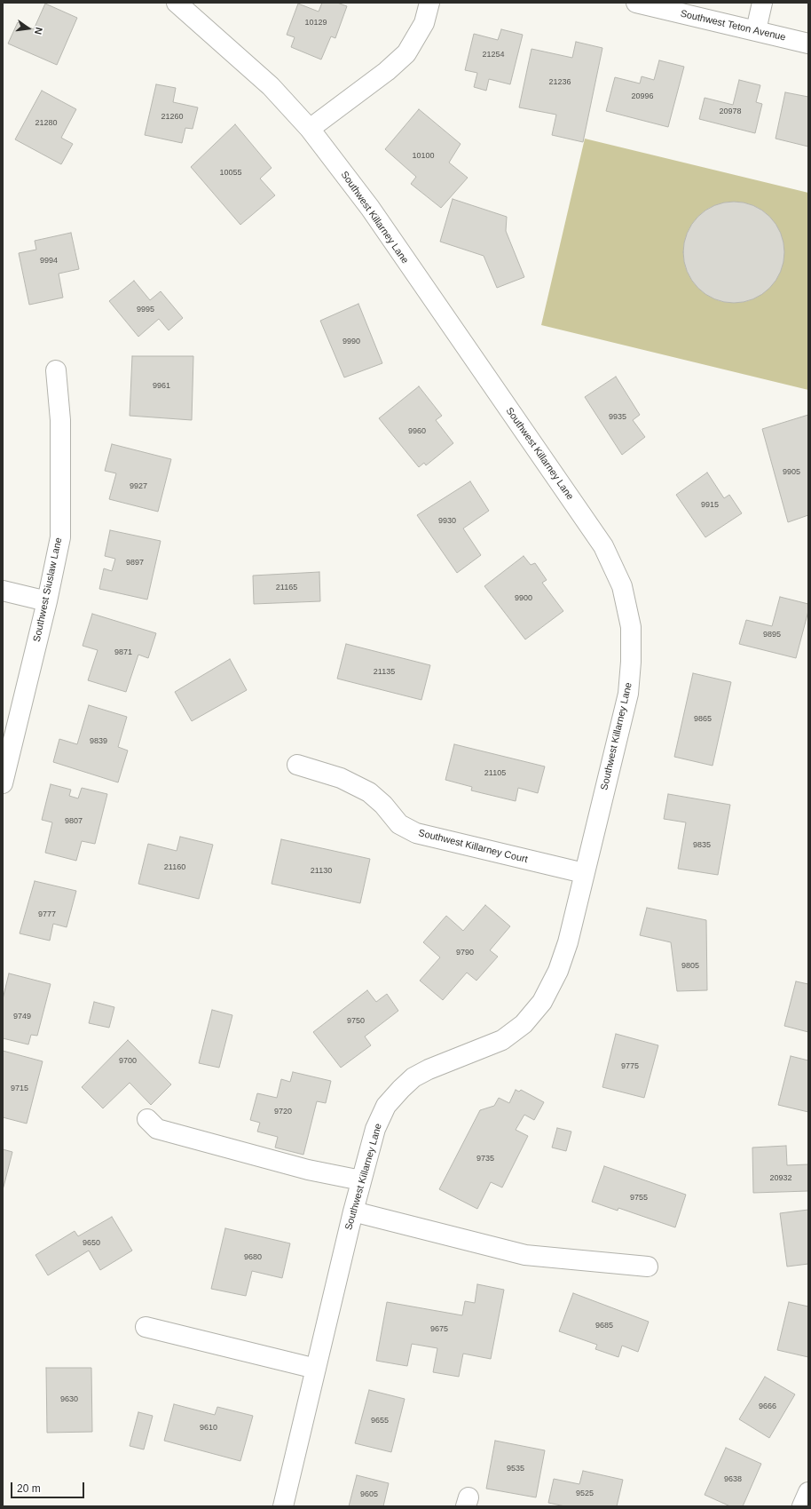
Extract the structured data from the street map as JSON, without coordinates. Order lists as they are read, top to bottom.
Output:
{
  "streets": {
    "street": [
      "Southwest Teton Avenue",
      "Southwest Killarney Lane",
      "Southwest Siuslaw Lane",
      "Southwest Killarney Court"
    ]
  },
  "crossings": [
    ["Southwest Killarney Lane", "Southwest Killarney Court"]
  ],
  "house_numbers": [
    "10129",
    "21254",
    "21236",
    "20996",
    "20978",
    "21260",
    "21280",
    "10100",
    "10055",
    "9994",
    "9995",
    "9990",
    "9961",
    "9935",
    "9960",
    "9905",
    "9927",
    "9915",
    "9930",
    "9897",
    "21165",
    "9900",
    "9895",
    "9871",
    "21135",
    "9865",
    "9839",
    "21105",
    "9807",
    "9835",
    "21160",
    "21130",
    "9777",
    "9790",
    "9805",
    "9749",
    "9750",
    "9700",
    "9775",
    "9715",
    "9720",
    "9735",
    "20932",
    "9755",
    "9650",
    "9680",
    "9685",
    "9675",
    "9630",
    "9666",
    "9655",
    "9610",
    "9535",
    "9638",
    "9525",
    "9605"
  ],
  "scale_bar": "20 m",
  "north": "right"
}
